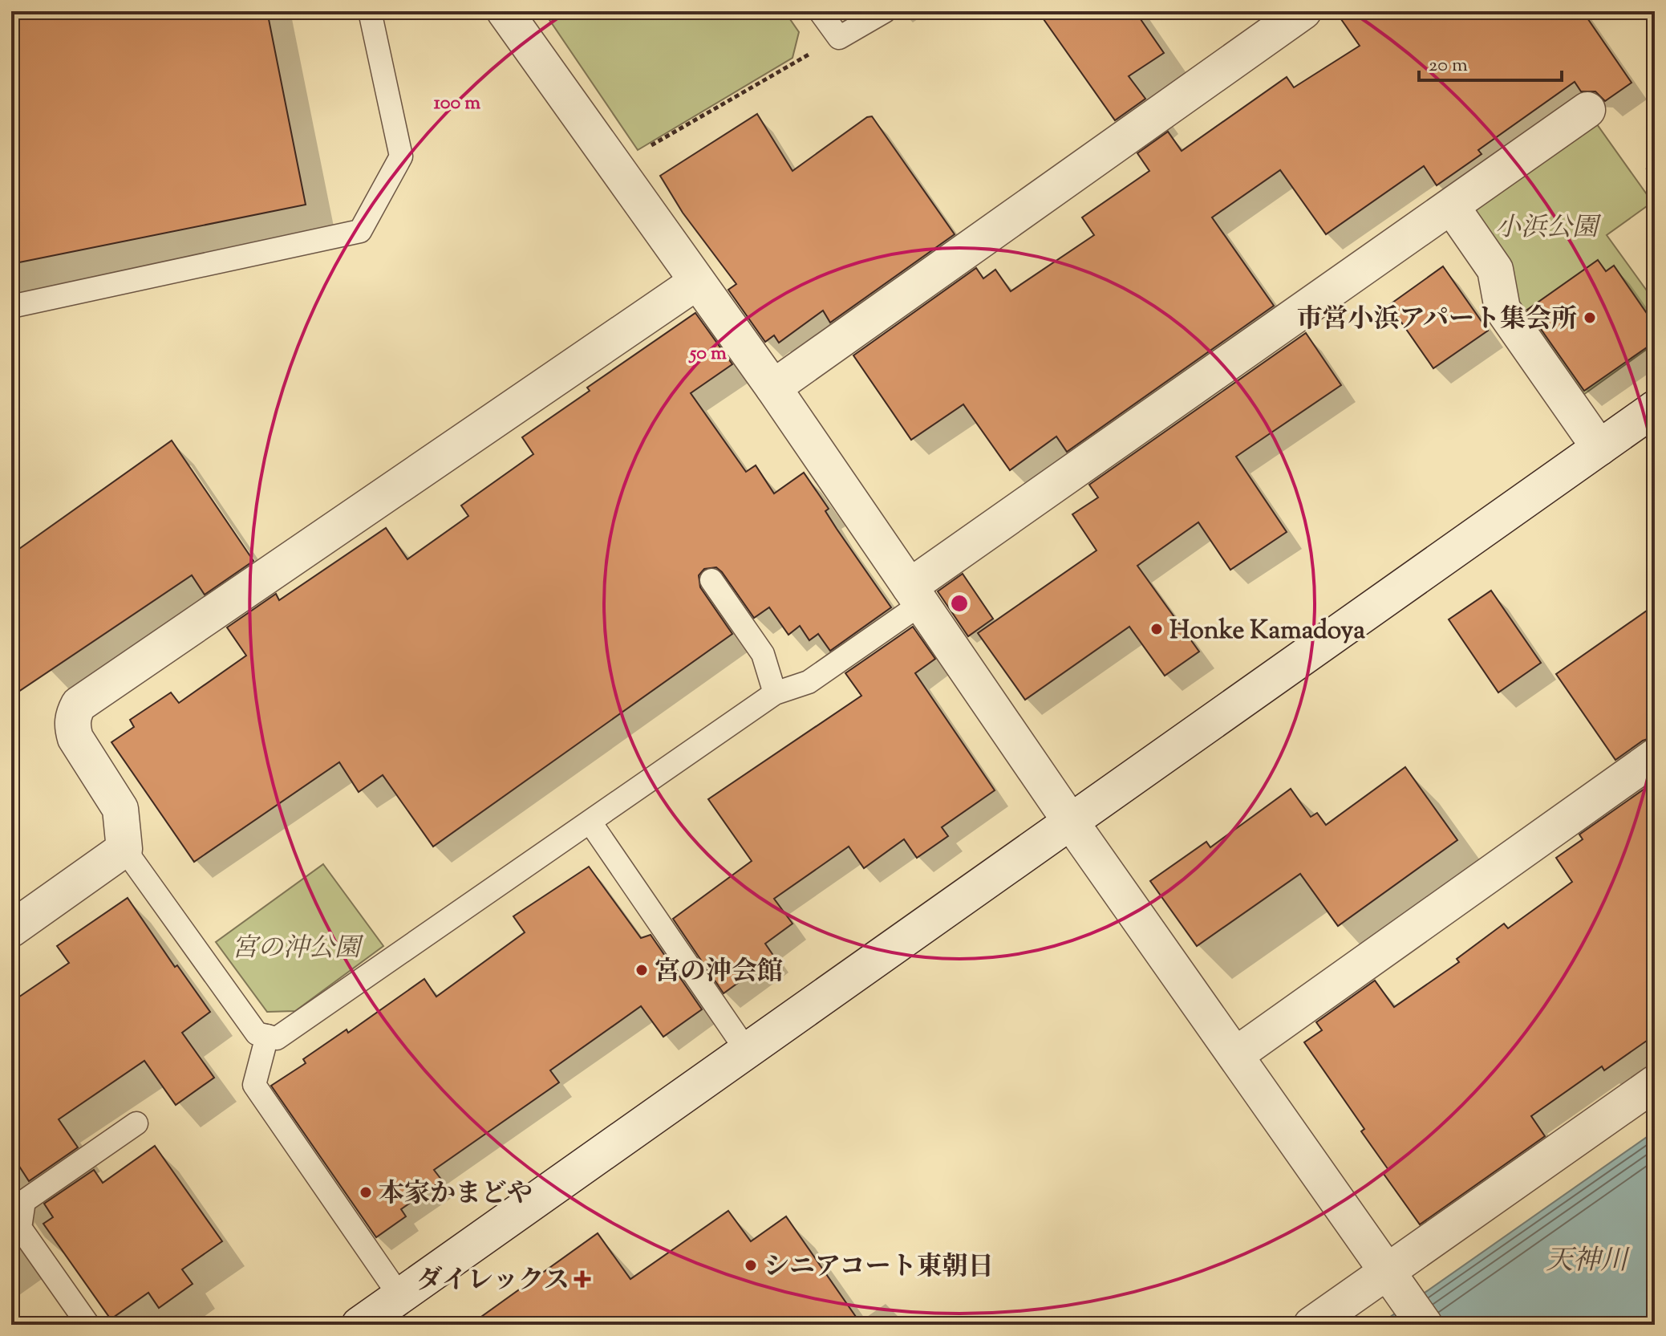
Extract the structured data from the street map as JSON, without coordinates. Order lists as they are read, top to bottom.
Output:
{
  "water": ["天神川"],
  "parks": ["小浜公園", "宮の沖公園"],
  "places": {
    "other": [
      "市営小浜アパート集会所",
      "Honke Kamadoya",
      "宮の沖会館",
      "本家かまどや",
      "シニアコート東朝日"
    ],
    "health": ["ダイレックス"]
  },
  "scale_bar": "20 m",
  "rings": ["100 m", "50 m"]
}
